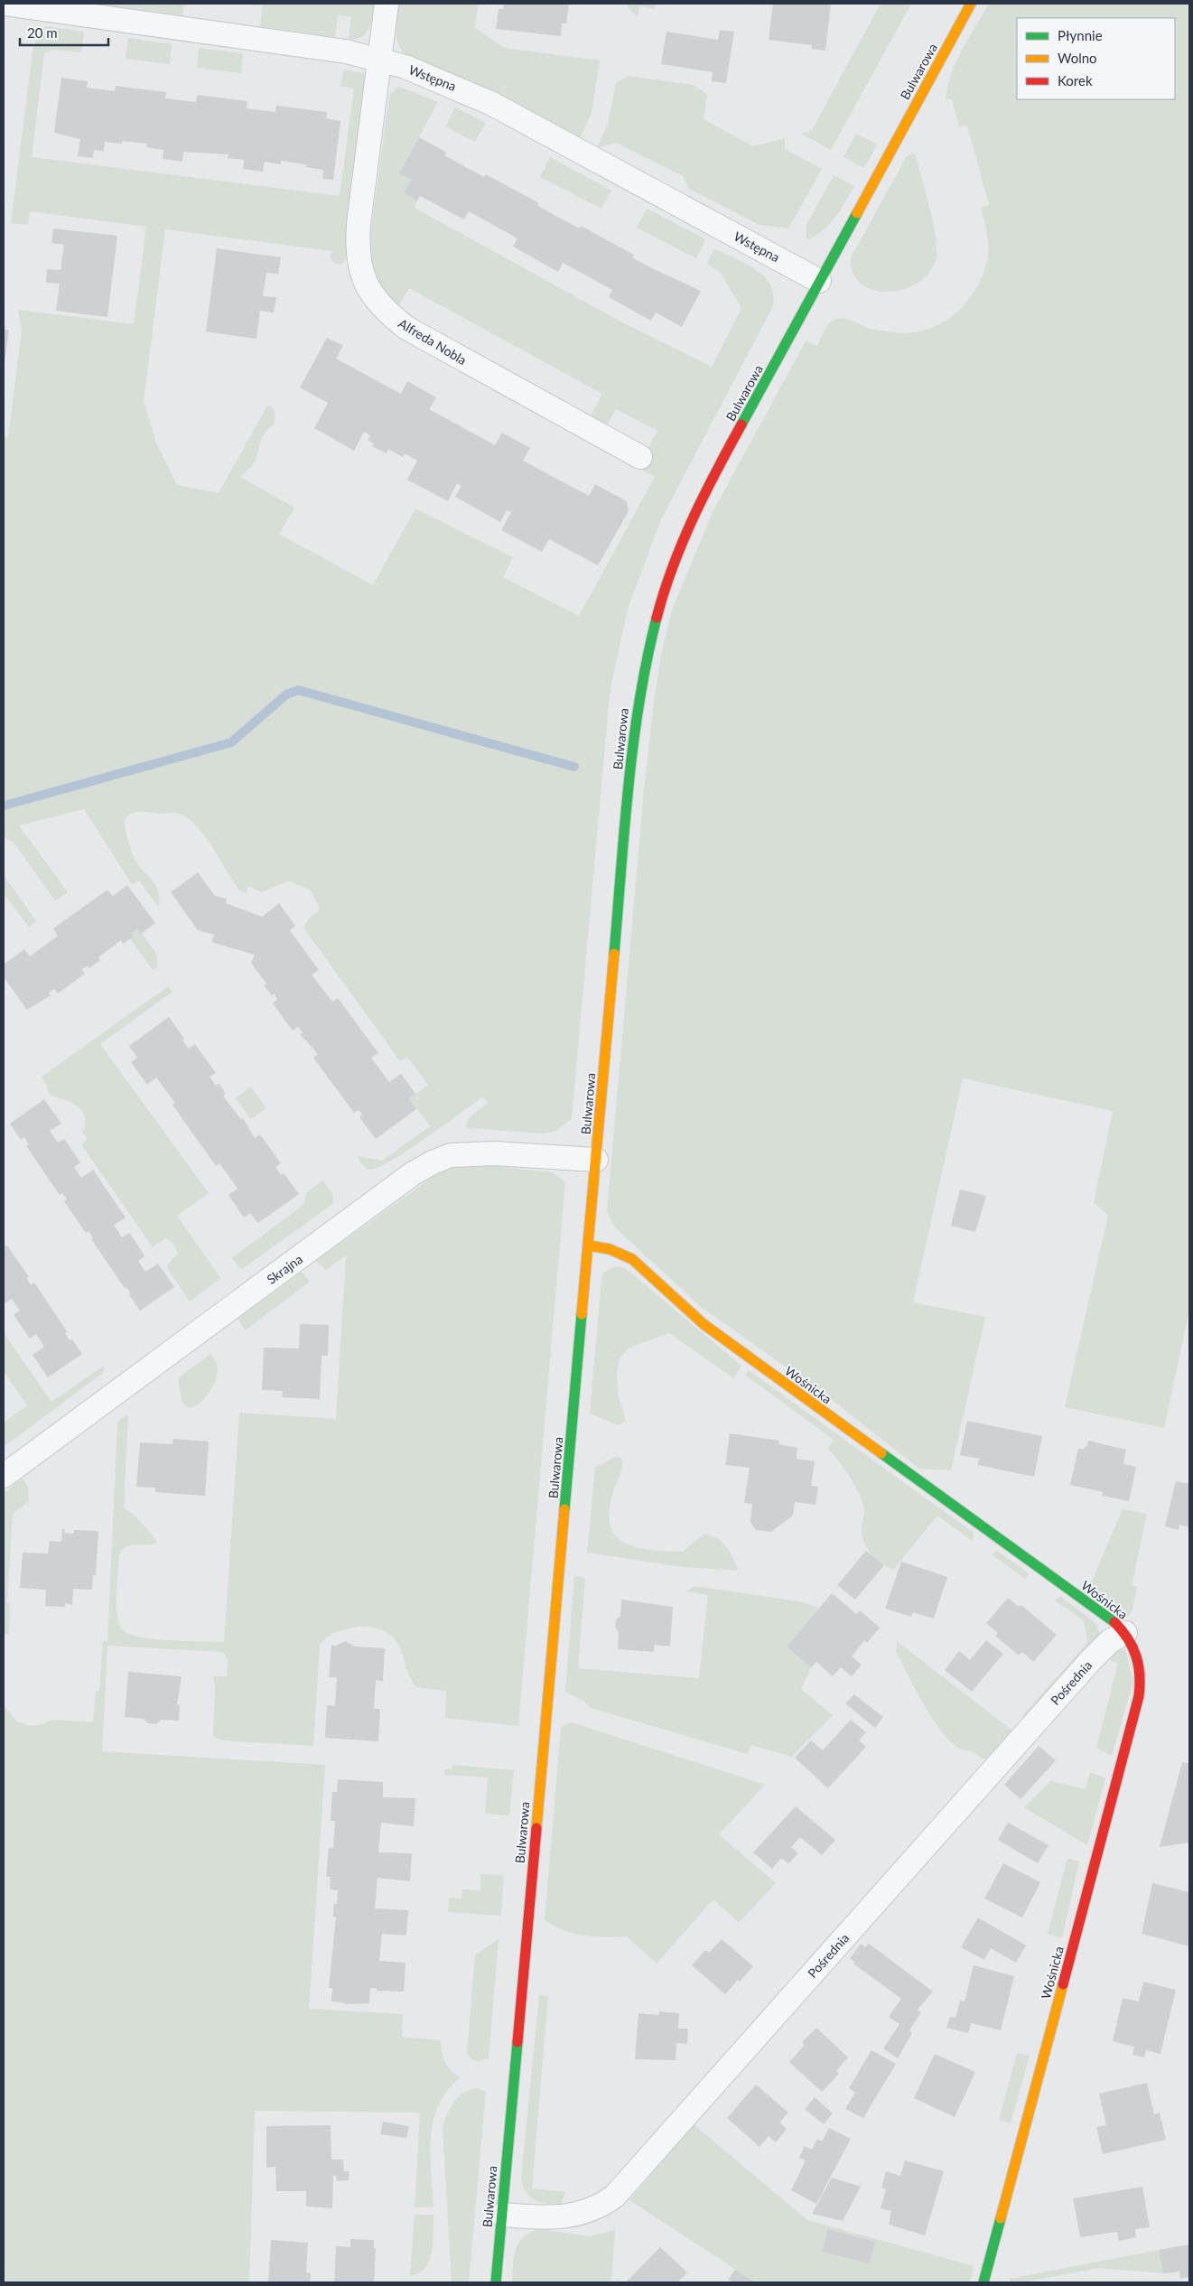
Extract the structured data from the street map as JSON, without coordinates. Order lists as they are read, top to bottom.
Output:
{
  "streets": {
    "street": [
      "Bulwarowa",
      "Wstępna",
      "Alfreda Nobla",
      "Skrajna",
      "Wośnicka",
      "Pośrednia"
    ]
  },
  "crossings": [
    ["Bulwarowa", "Wstępna"],
    ["Bulwarowa", "Skrajna"],
    ["Bulwarowa", "Wośnicka"],
    ["Bulwarowa", "Pośrednia"],
    ["Wstępna", "Alfreda Nobla"],
    ["Wośnicka", "Pośrednia"]
  ],
  "legend": ["Płynnie", "Wolno", "Korek"],
  "scale_bar": "20 m"
}
